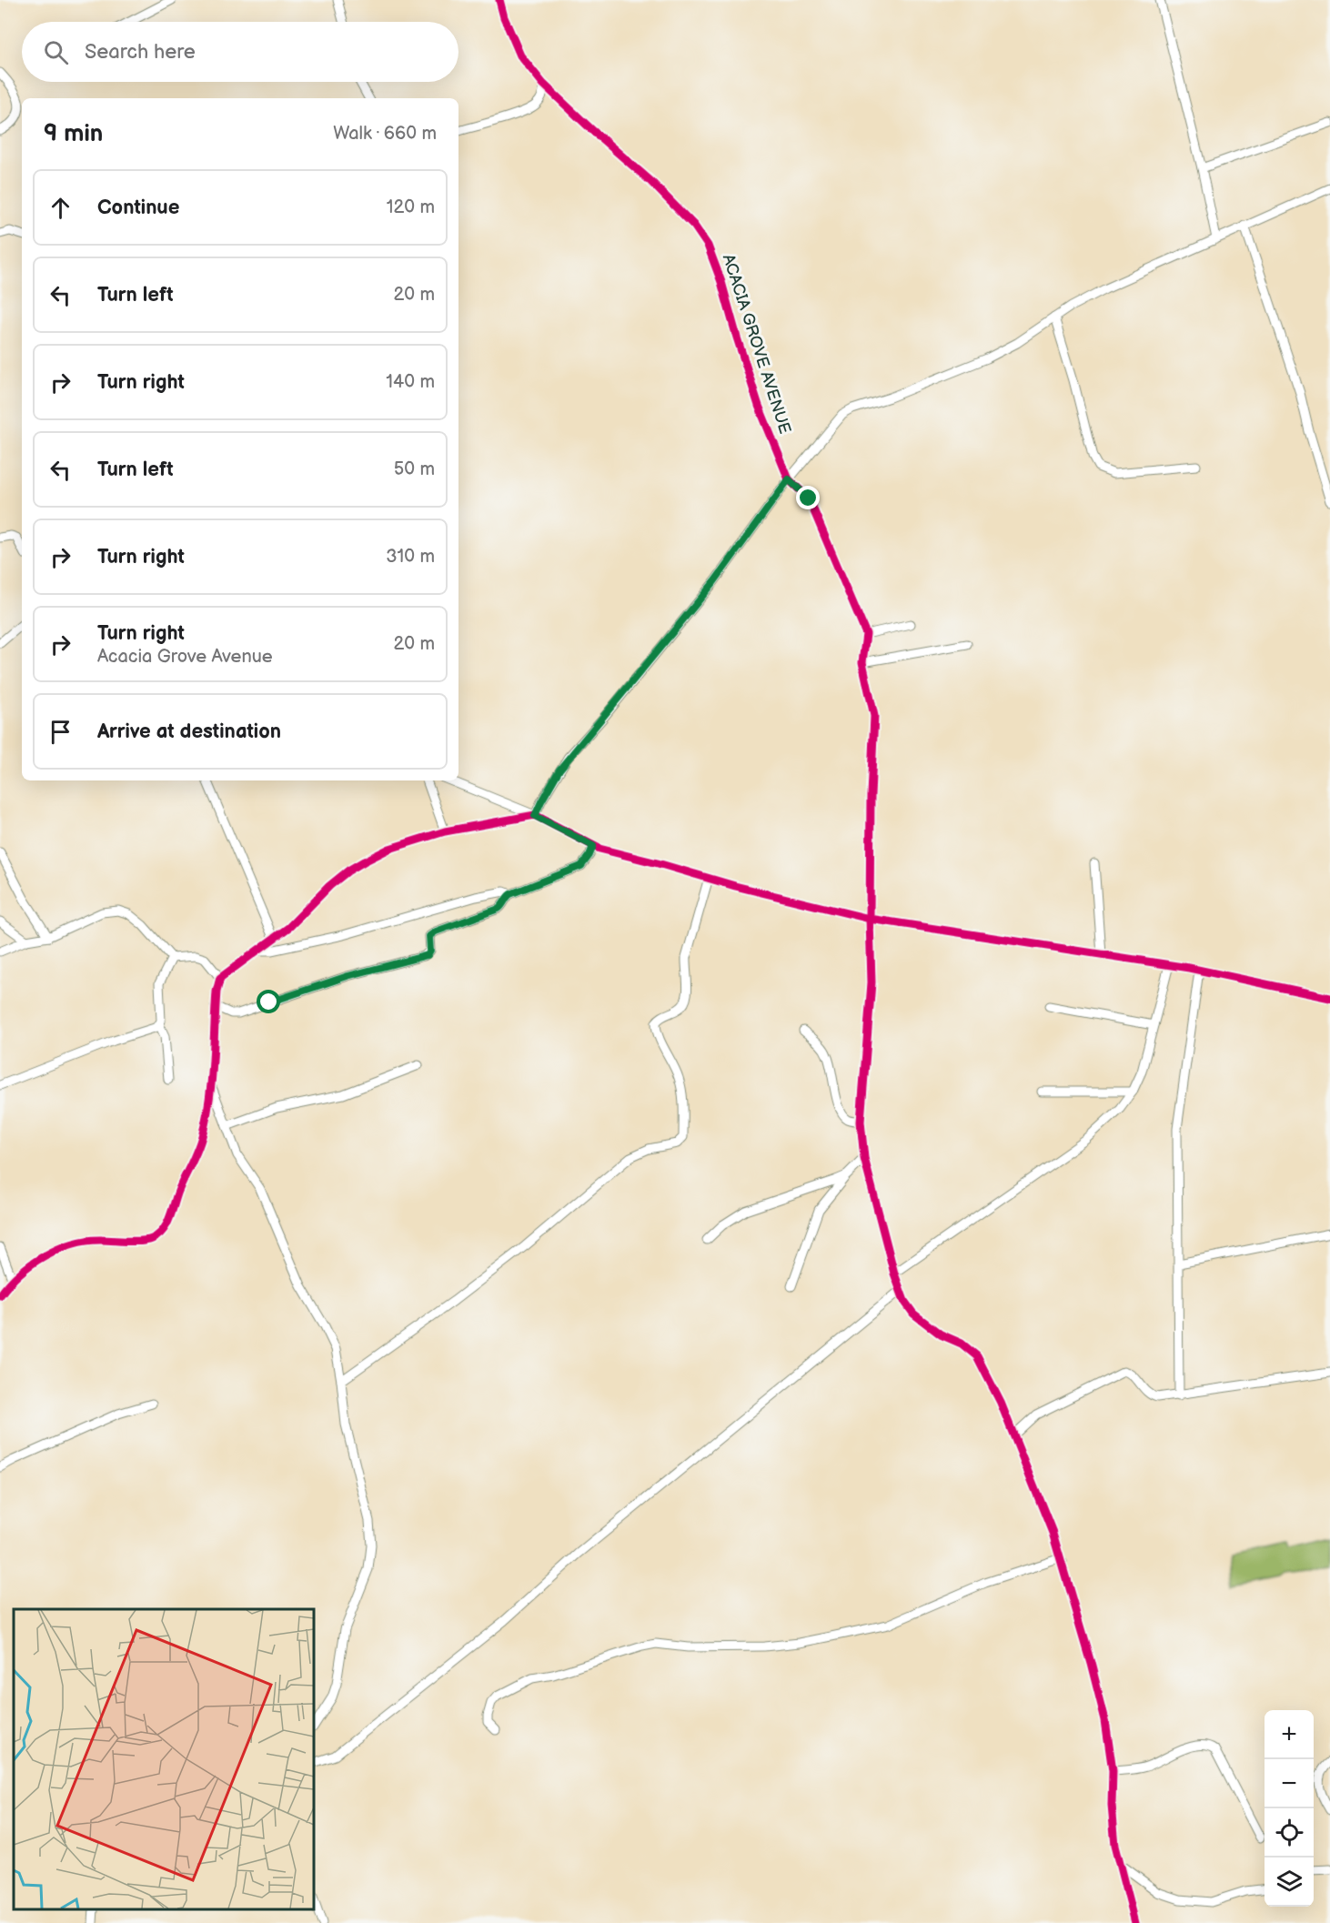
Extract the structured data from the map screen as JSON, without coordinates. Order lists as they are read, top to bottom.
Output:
{
  "streets": {
    "street": ["ACACIA GROVE AVENUE"]
  },
  "page": {
    "search": "Search here",
    "heading": ["9 min", "Walk · 660 m"],
    "list": [
      ["Continue", "120 m"],
      ["Turn left", "20 m"],
      ["Turn right", "140 m"],
      ["Turn left", "50 m"],
      ["Turn right", "310 m"],
      ["Turn right", "Acacia Grove Avenue", "20 m"],
      "Arrive at destination"
    ],
    "map_buttons": ["+", "−"]
  }
}
